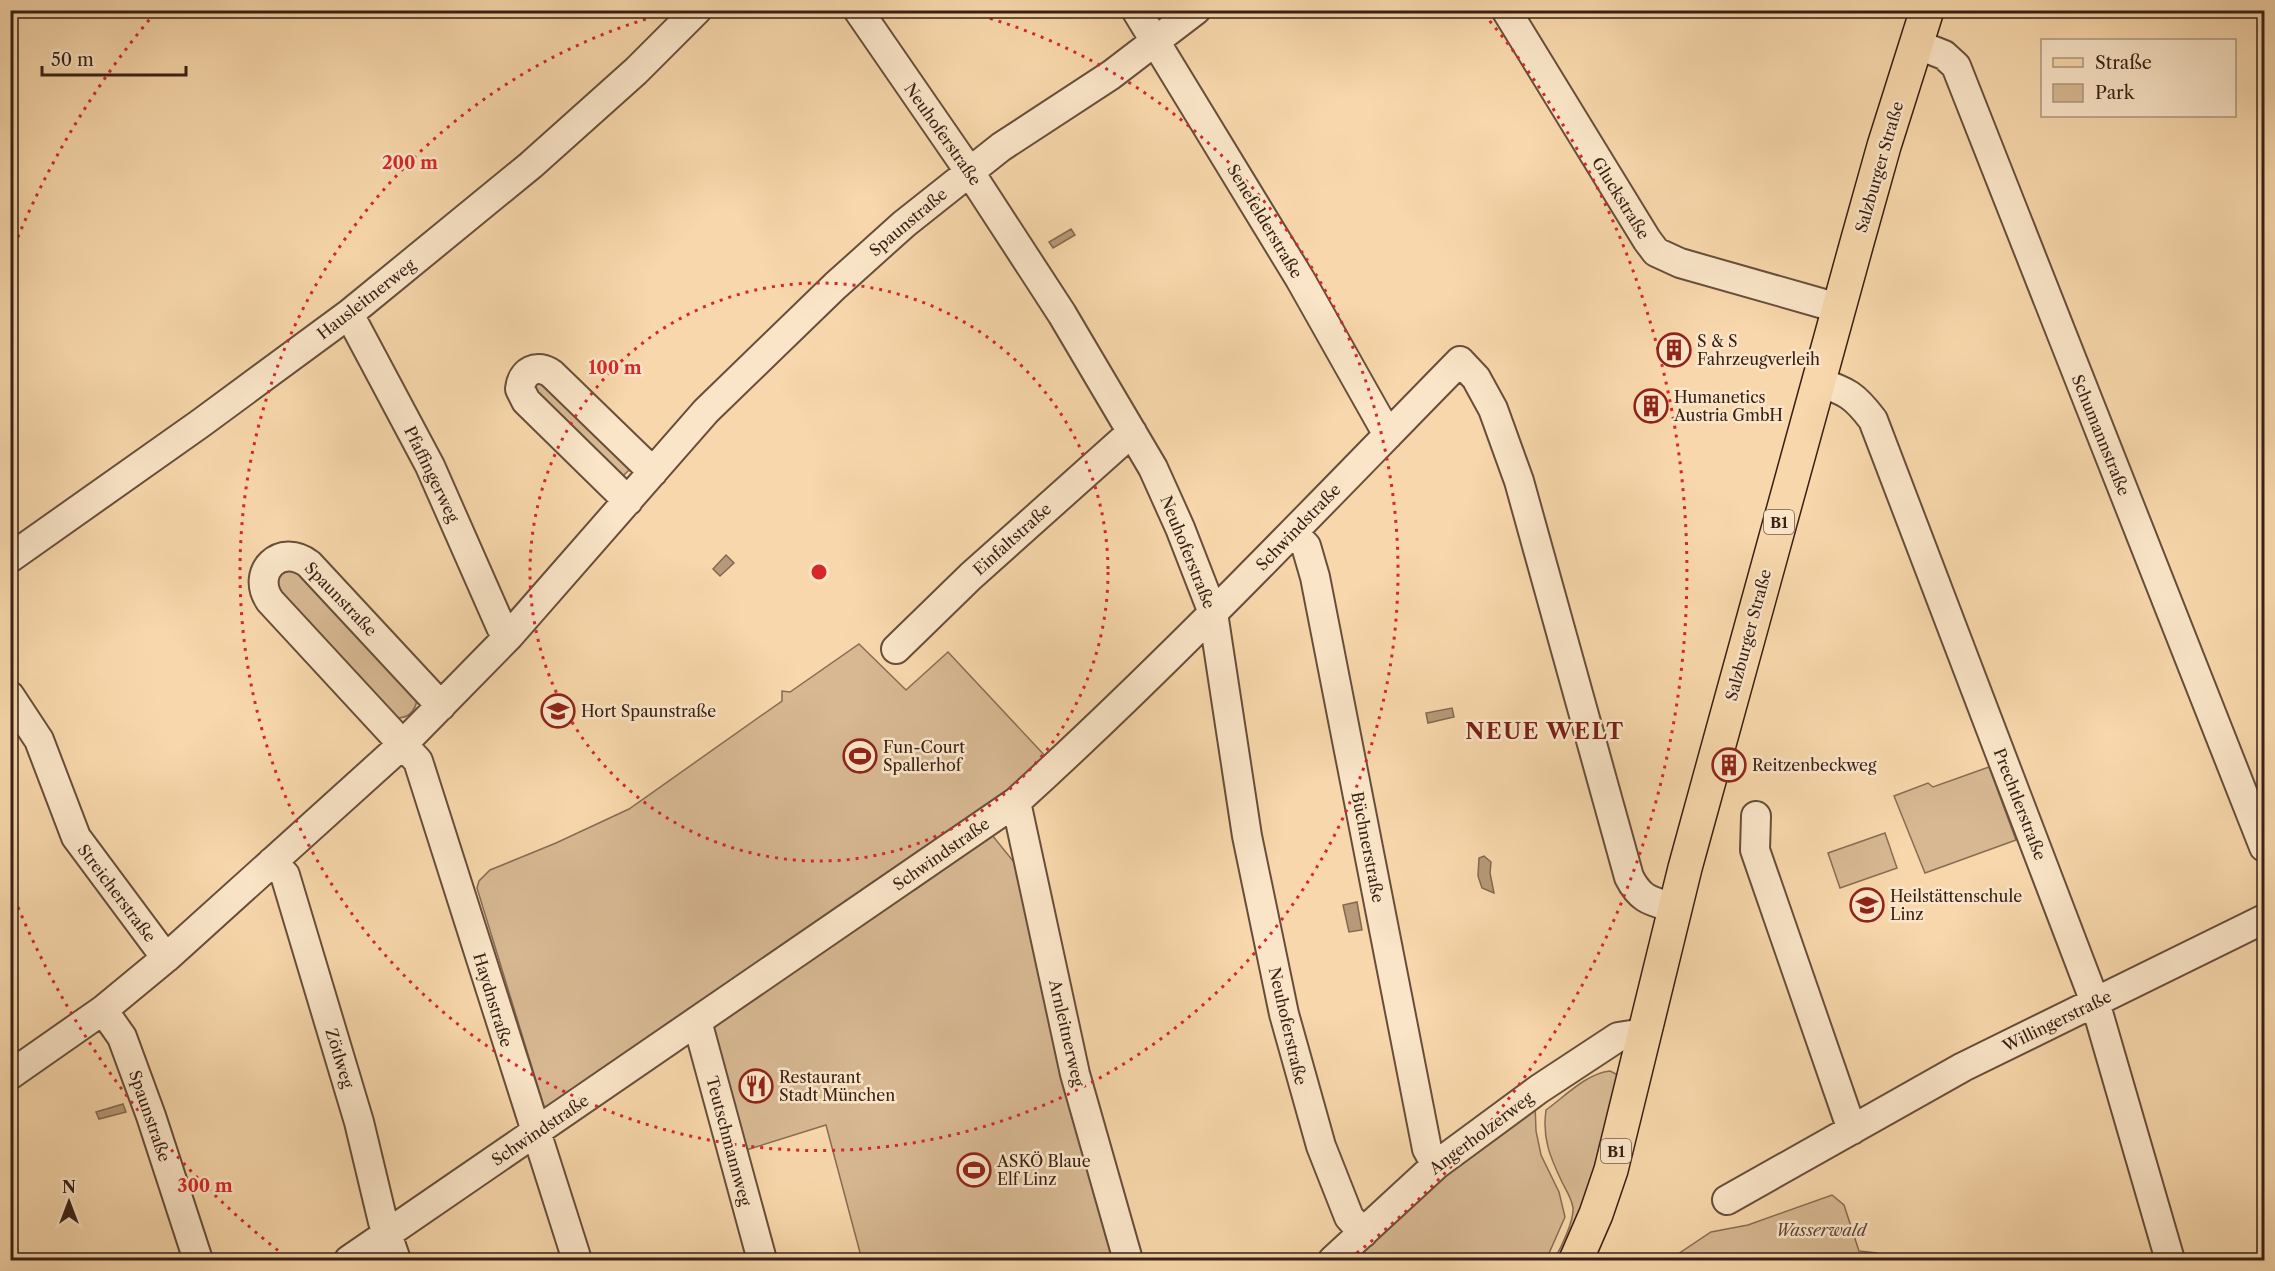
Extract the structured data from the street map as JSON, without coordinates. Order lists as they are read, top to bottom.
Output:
{
  "streets": {
    "main road": ["Salzburger Straße", "B1"],
    "street": [
      "Neuhoferstraße",
      "Gluckstraße",
      "Senefelderstraße",
      "Spaunstraße",
      "Hausleitnerweg",
      "Schumannstraße",
      "Pfaffingerweg",
      "Schwindstraße",
      "Einfaltstraße",
      "Prechtlerstraße",
      "Büchnerstraße",
      "Streicherstraße",
      "Haydnstraße",
      "Willingerstraße",
      "Arnleitnerweg",
      "Zötlweg",
      "Angerholzerweg",
      "Teutschmannweg"
    ]
  },
  "crossings": [
    ["Neuhoferstraße", "Spaunstraße"],
    ["Neuhoferstraße", "Schwindstraße"],
    ["Neuhoferstraße", "Einfaltstraße"],
    ["Neuhoferstraße", "Angerholzerweg"],
    ["Salzburger Straße", "Gluckstraße"],
    ["Salzburger Straße", "Schumannstraße"],
    ["Salzburger Straße", "Schwindstraße"],
    ["Salzburger Straße", "Prechtlerstraße"],
    ["Salzburger Straße", "Angerholzerweg"],
    ["Senefelderstraße", "Spaunstraße"],
    ["Senefelderstraße", "Schwindstraße"],
    ["Spaunstraße", "Pfaffingerweg"],
    ["Spaunstraße", "Streicherstraße"],
    ["Spaunstraße", "Haydnstraße"],
    ["Spaunstraße", "Zötlweg"],
    ["Hausleitnerweg", "Pfaffingerweg"],
    ["Schwindstraße", "Büchnerstraße"],
    ["Schwindstraße", "Haydnstraße"],
    ["Schwindstraße", "Arnleitnerweg"],
    ["Schwindstraße", "Zötlweg"],
    ["Schwindstraße", "Teutschmannweg"],
    ["Prechtlerstraße", "Willingerstraße"],
    ["Büchnerstraße", "Angerholzerweg"]
  ],
  "districts": ["NEUE WELT"],
  "parks": ["Wasserwald"],
  "places": {
    "building": ["S & S Fahrzeugverleih", "Humanetics Austria GmbH", "Reitzenbeckweg"],
    "school or university": ["Hort Spaunstraße", "Heilstättenschule Linz"],
    "sports": ["Fun-Court Spallerhof", "ASKÖ Blaue Elf Linz"],
    "restaurant": ["Restaurant Stadt München"]
  },
  "legend": ["Straße", "Park"],
  "scale_bar": "50 m",
  "north": "top",
  "rings": ["200 m", "100 m", "300 m"]
}
